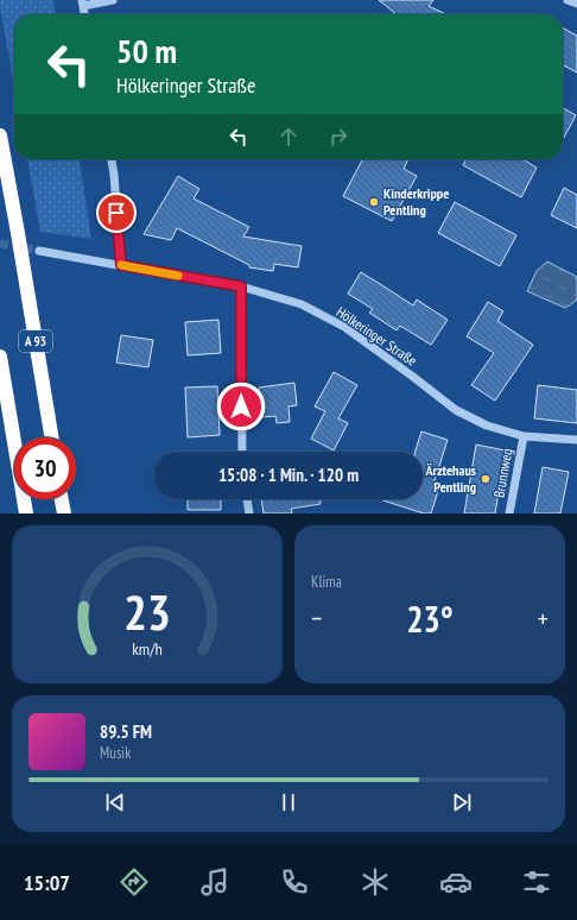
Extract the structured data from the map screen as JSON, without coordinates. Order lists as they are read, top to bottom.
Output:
{
  "streets": {
    "highway": ["A 93"],
    "street": ["Hölkeringer Straße", "Brunnweg"]
  },
  "crossings": [
    ["Hölkeringer Straße", "Brunnweg"]
  ],
  "places": ["Kinderkrippe Pentling", "Ärztehaus Pentling"],
  "page": {
    "turn": ["50 m", "Hölkeringer Straße"],
    "limit": "30",
    "trip": "15:08 · 1 Min. · 120 m",
    "tile": "Klima",
    "heat": ["−", "23°", "+"],
    "song": ["89.5 FM", "Musik"],
    "tabs": "15:07",
    "gauge": ["23", "km/h"]
  }
}
